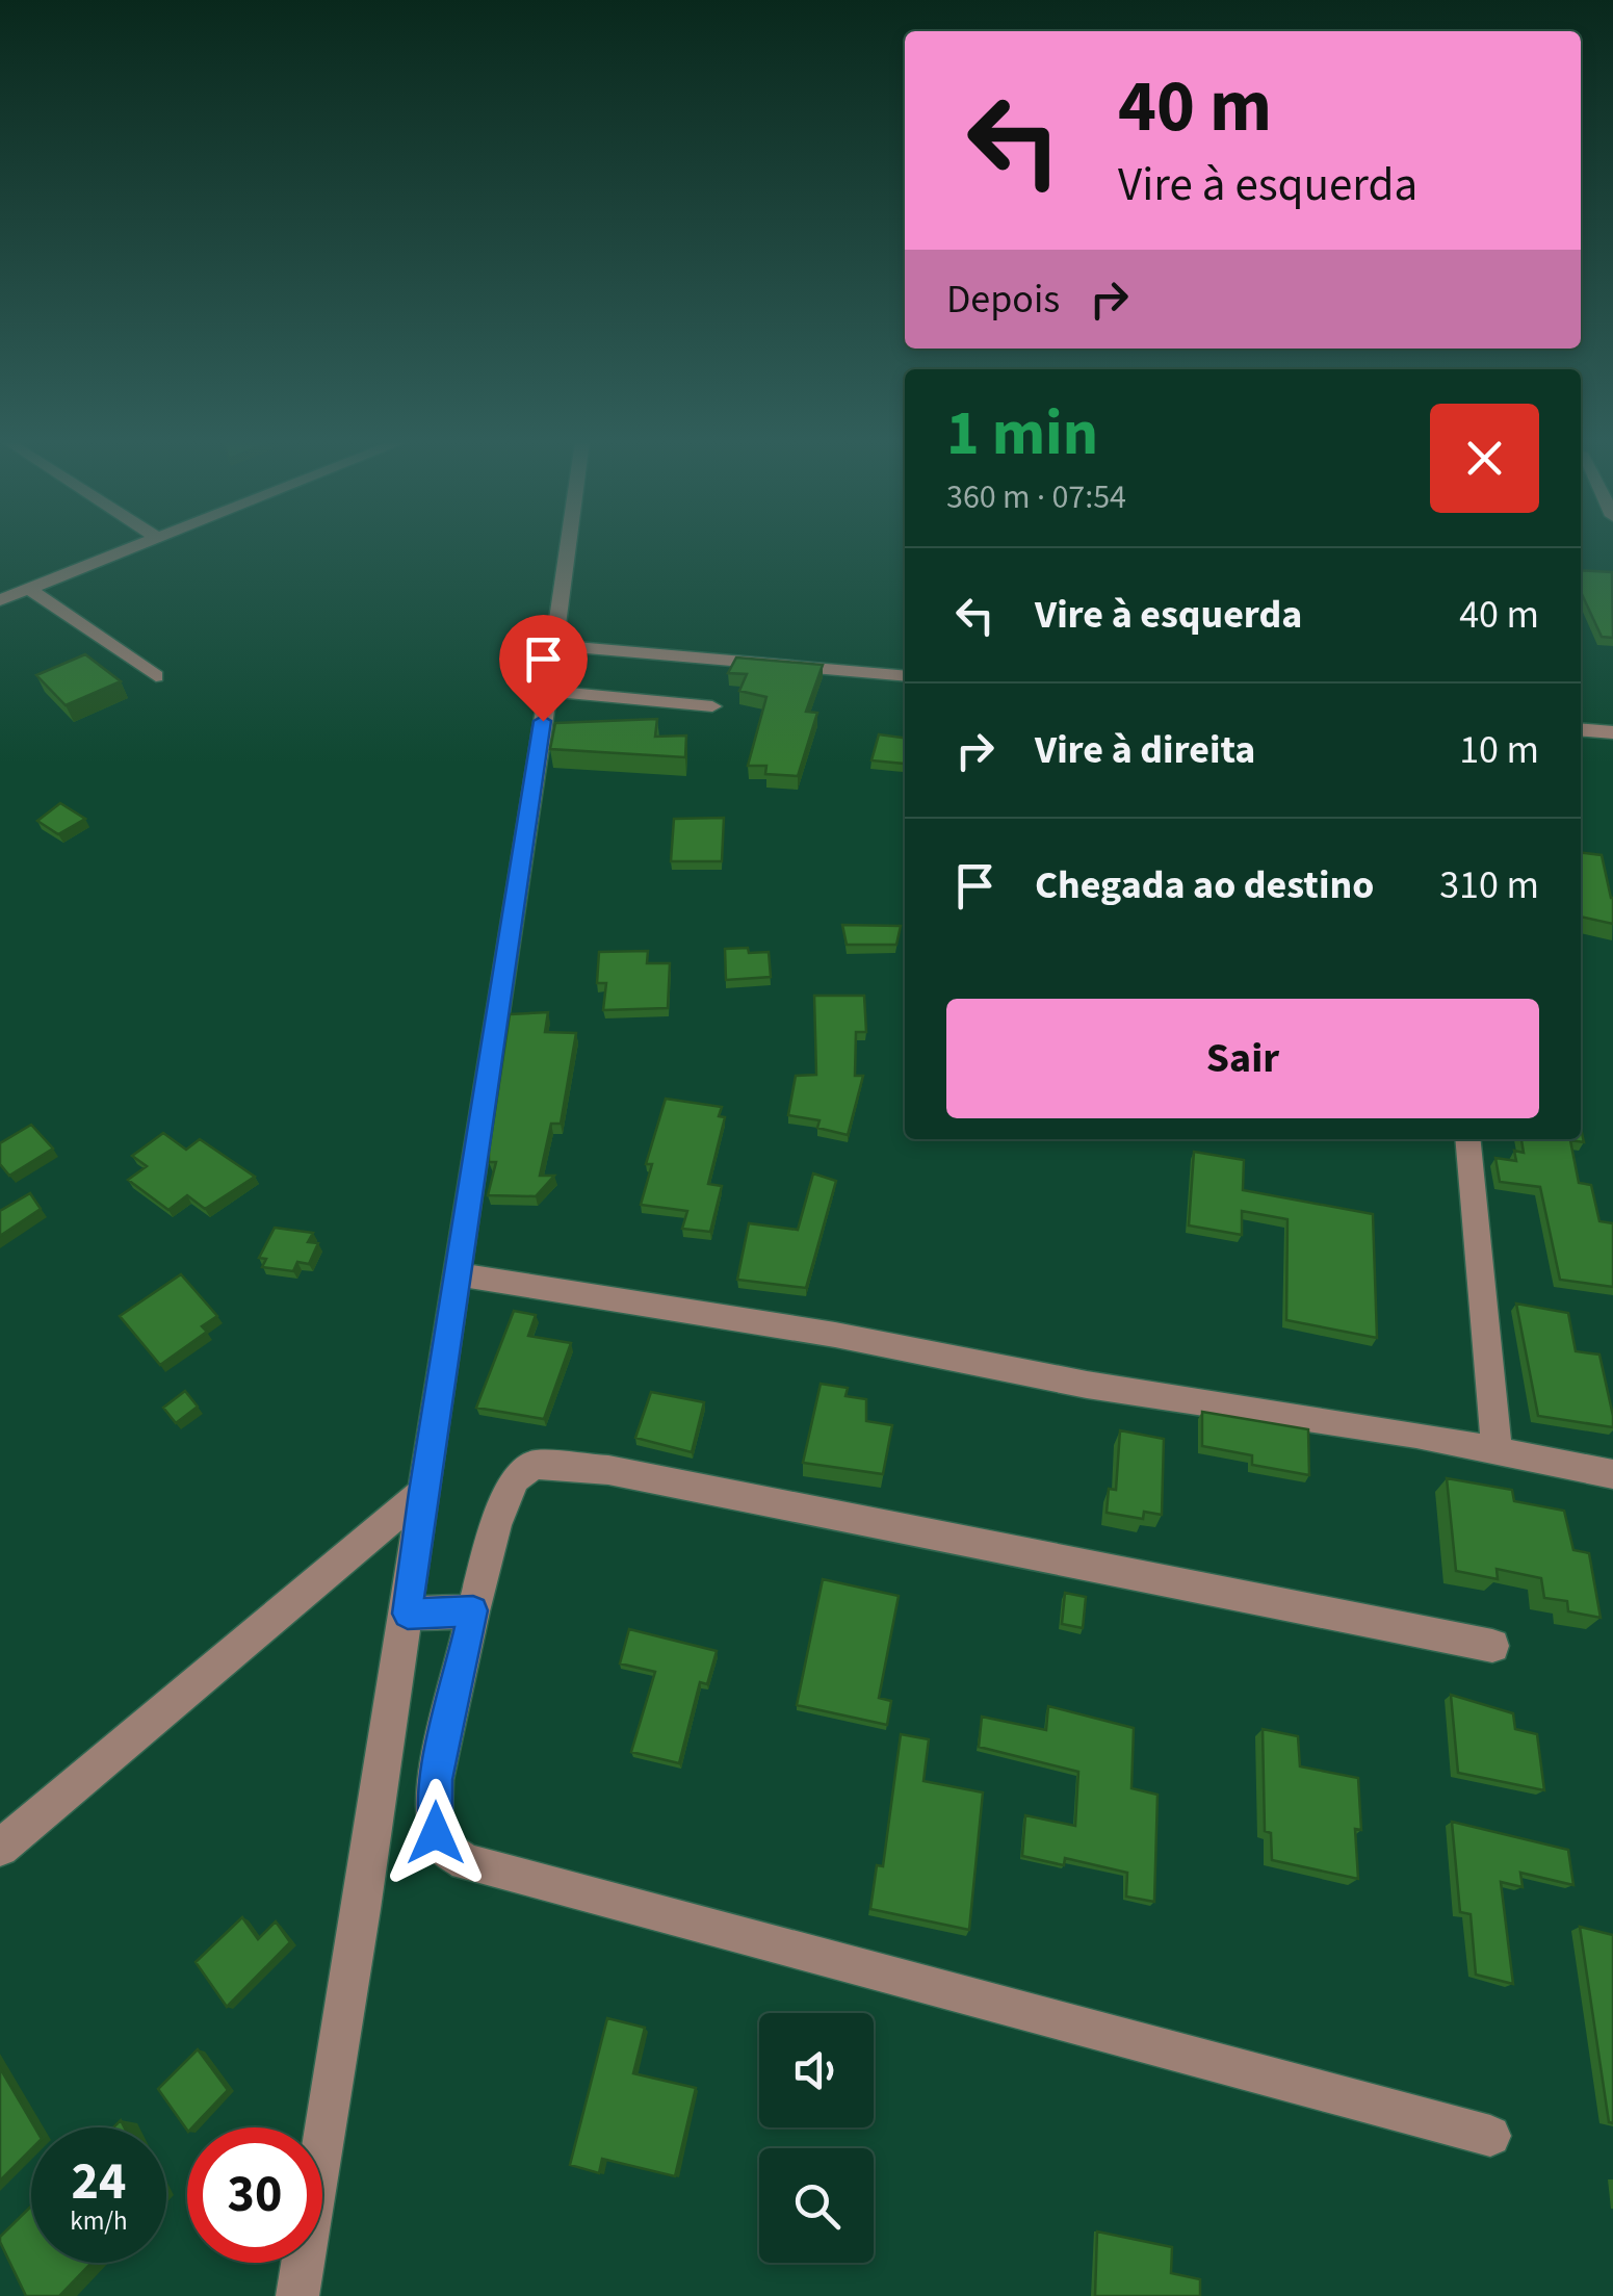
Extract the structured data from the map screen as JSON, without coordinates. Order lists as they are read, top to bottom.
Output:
{
  "page": {
    "turn": ["40 m", "Vire à esquerda"],
    "then": "Depois",
    "heading": ["1 min", "360 m · 07:54"],
    "list": [
      {
        "name": "Vire à esquerda",
        "value": "40 m"
      },
      {
        "name": "Vire à direita",
        "value": "10 m"
      },
      {
        "name": "Chegada ao destino",
        "value": "310 m"
      }
    ],
    "buttons": "Sair",
    "speed": "24 km/h",
    "limit": "30"
  }
}
